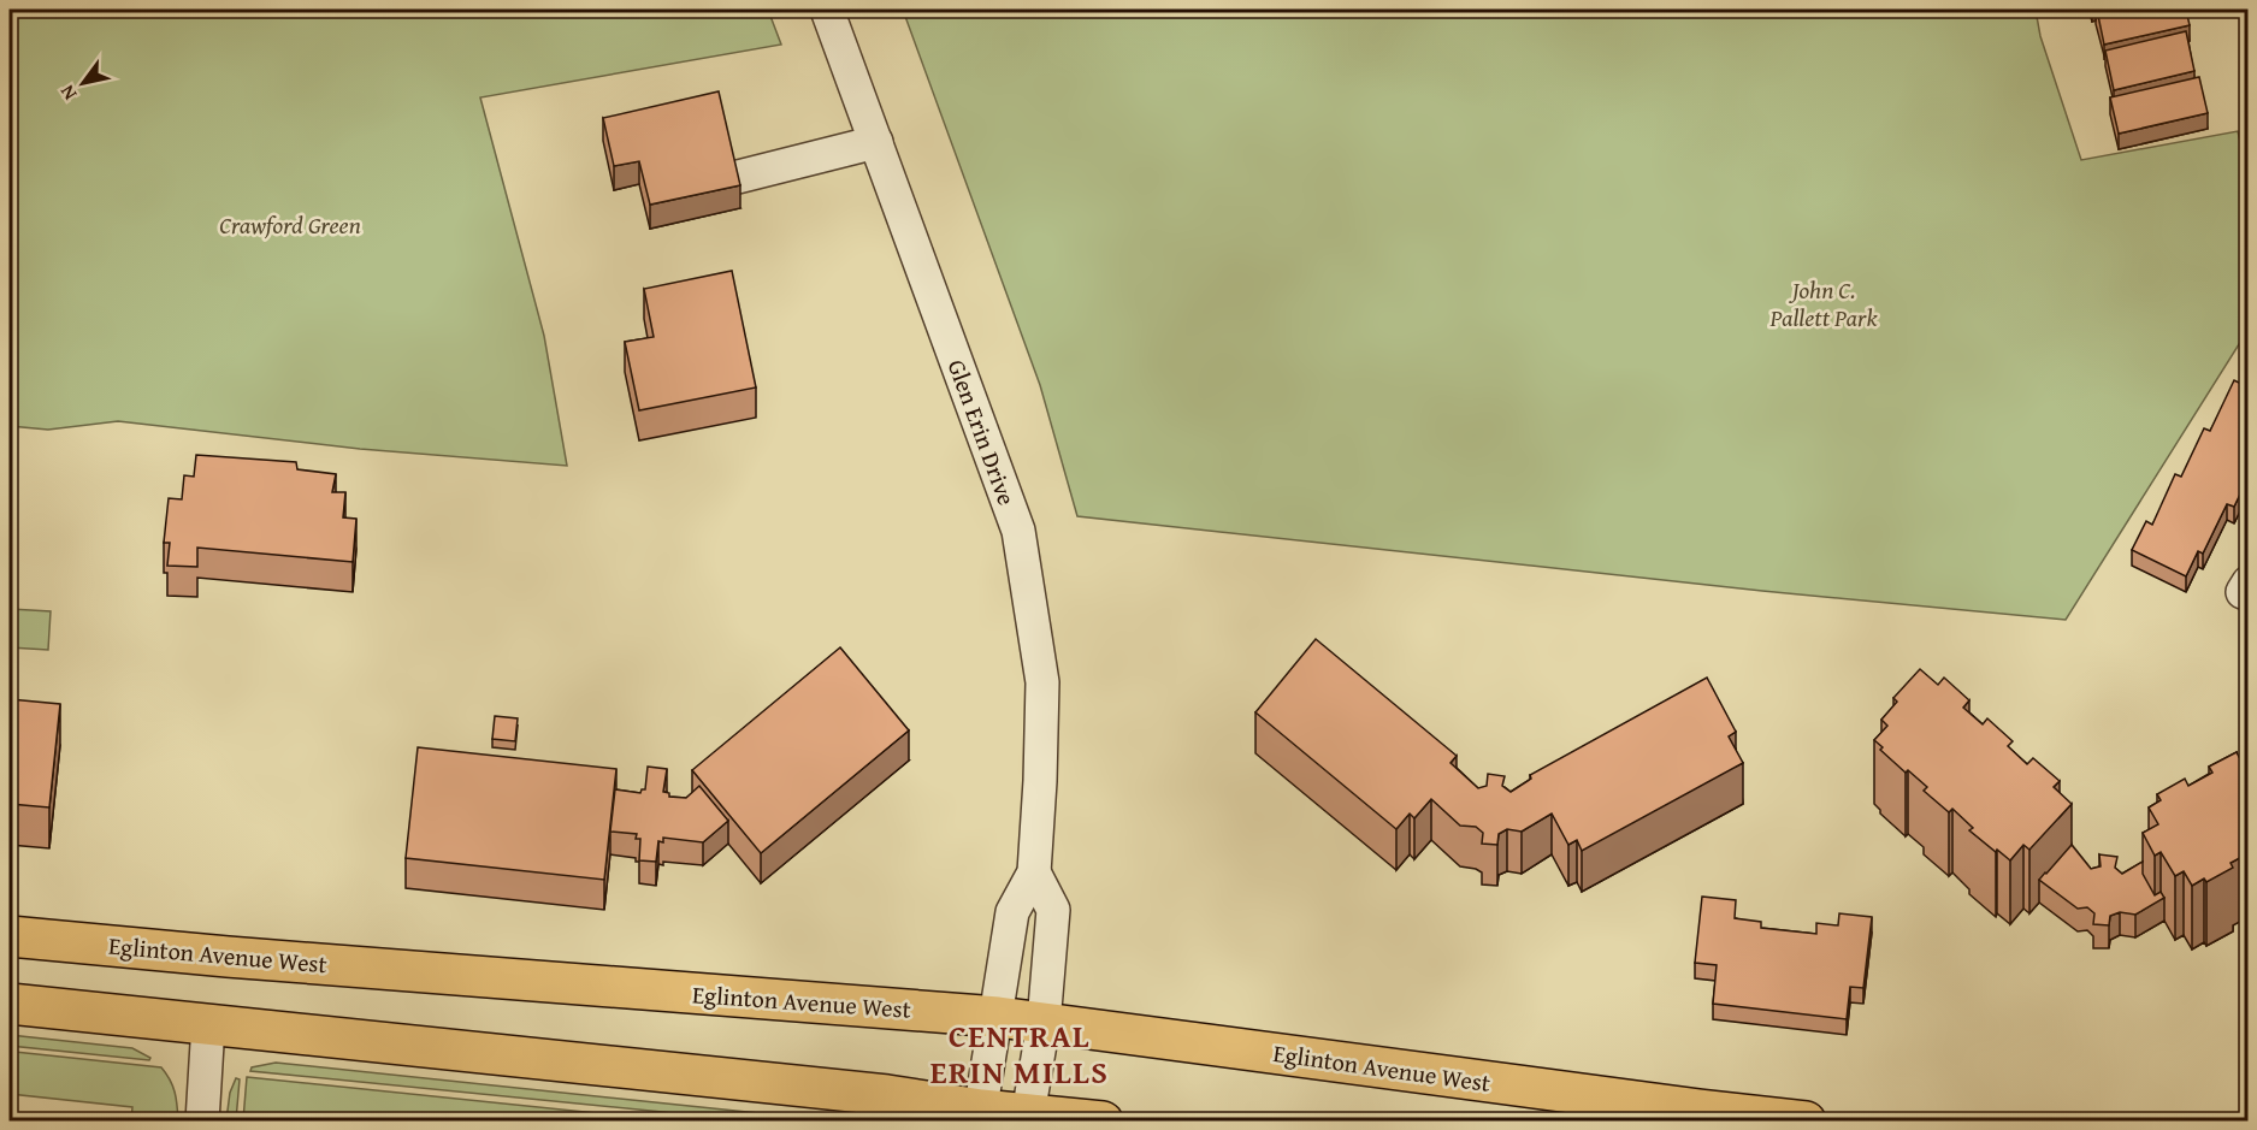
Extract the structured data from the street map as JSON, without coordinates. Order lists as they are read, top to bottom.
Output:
{
  "streets": {
    "main road": ["Eglinton Avenue West"],
    "street": ["Glen Erin Drive"]
  },
  "crossings": [
    ["Glen Erin Drive", "Eglinton Avenue West"]
  ],
  "districts": ["CENTRAL ERIN MILLS"],
  "parks": ["Crawford Green", "John C. Pallett Park"],
  "north": "bottom left"
}
